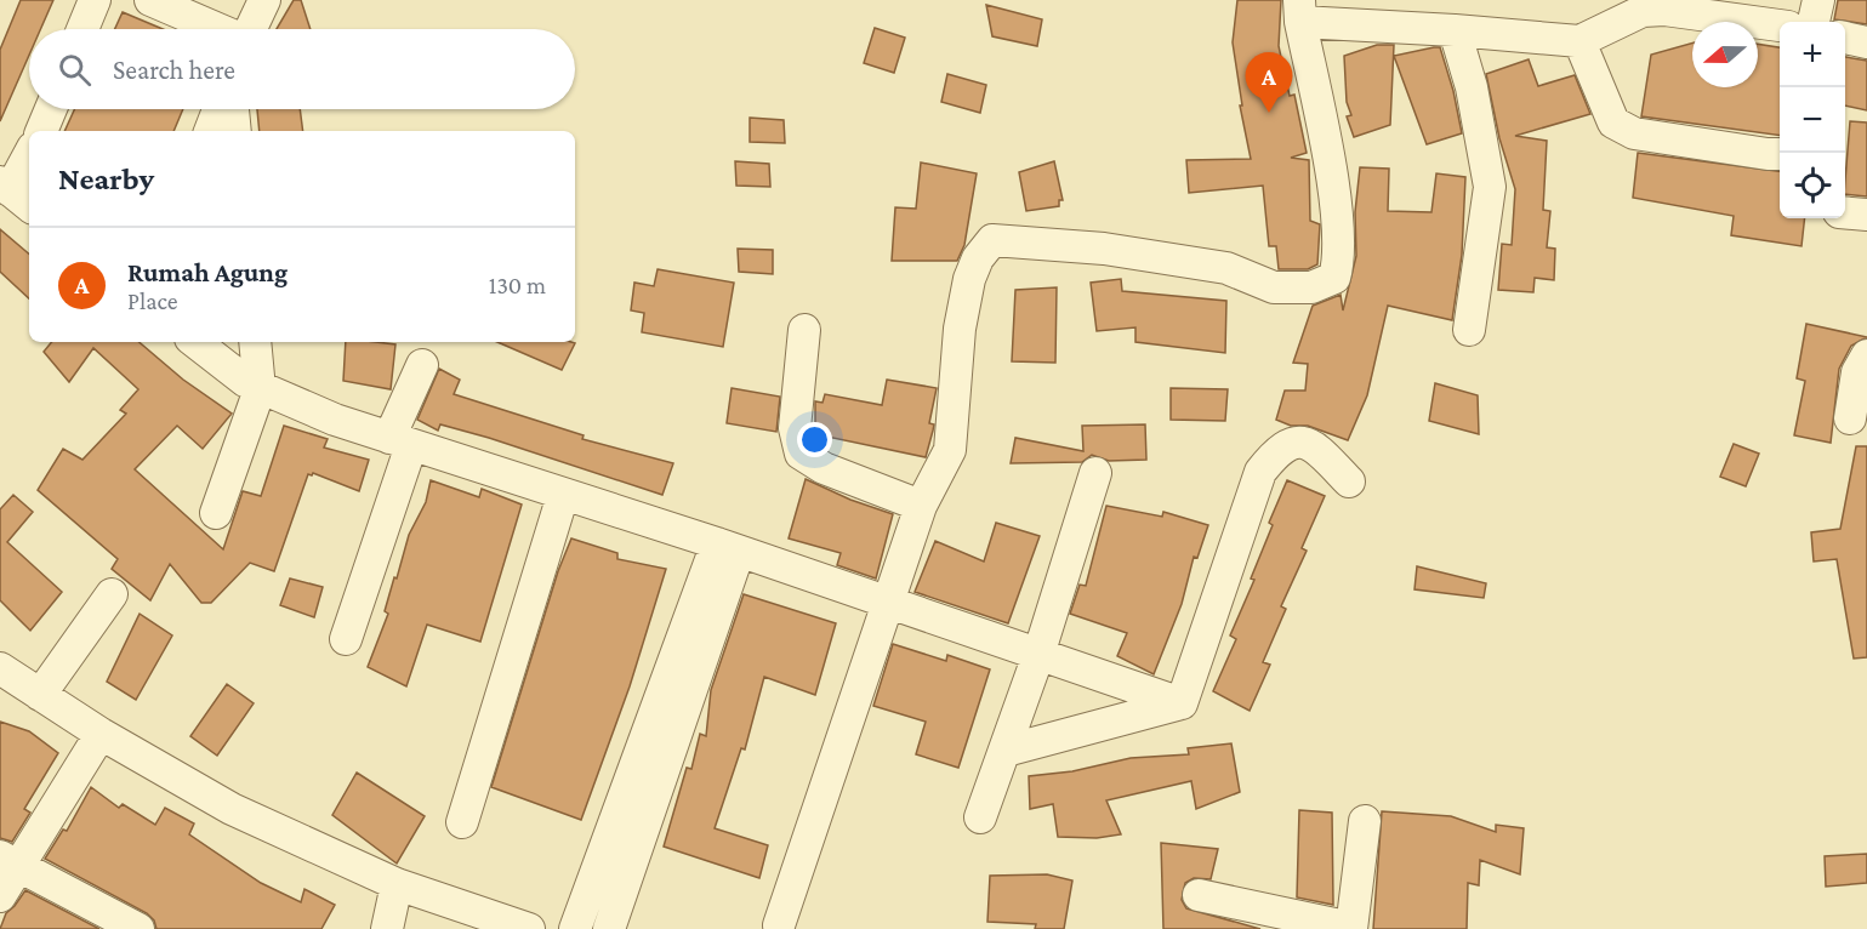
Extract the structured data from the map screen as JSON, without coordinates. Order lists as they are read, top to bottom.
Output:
{
  "north": "left",
  "page": {
    "map_buttons": ["+", "−"],
    "search": "Search here",
    "pins": "A",
    "heading": "Nearby",
    "list": [
      {
        "mark": "A",
        "name": "Rumah Agung",
        "note": "Place",
        "value": "130 m"
      }
    ]
  }
}
